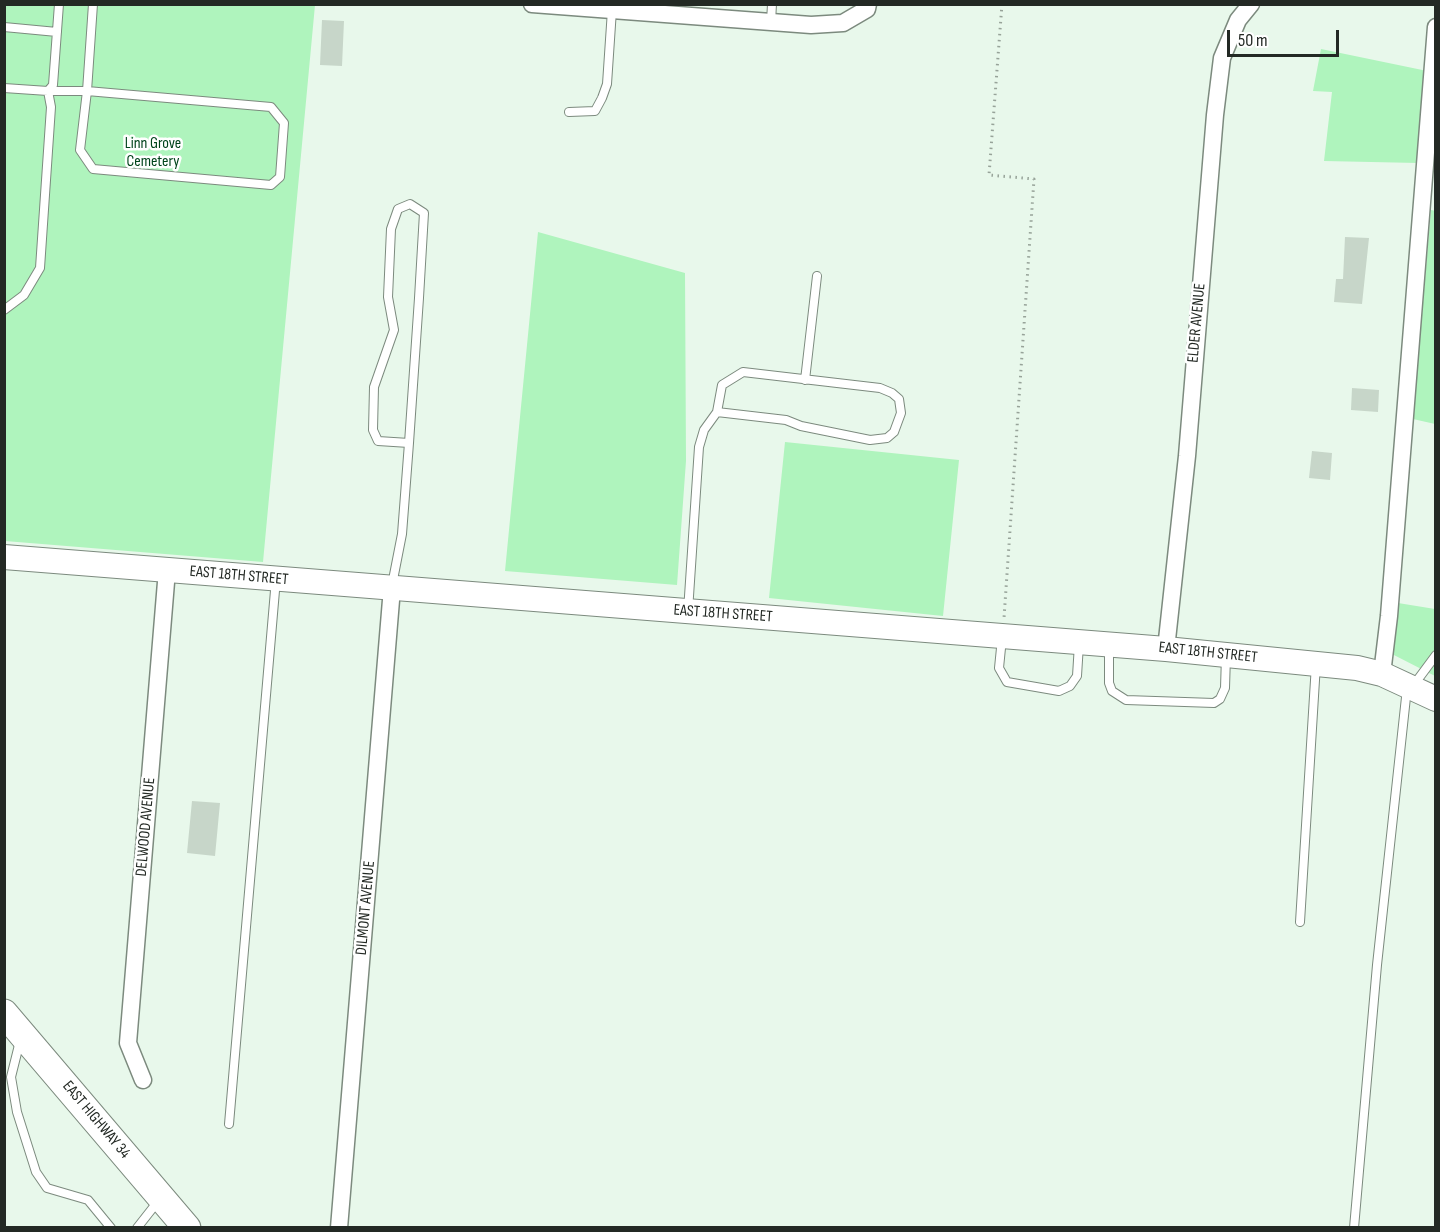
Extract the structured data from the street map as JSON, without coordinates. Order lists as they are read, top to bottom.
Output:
{
  "streets": {
    "main road": ["EAST HIGHWAY 34"],
    "street": [
      "ELDER AVENUE",
      "EAST 18TH STREET",
      "DELWOOD AVENUE",
      "DILMONT AVENUE"
    ]
  },
  "crossings": [
    ["ELDER AVENUE", "EAST 18TH STREET"],
    ["EAST 18TH STREET", "DELWOOD AVENUE"],
    ["EAST 18TH STREET", "DILMONT AVENUE"]
  ],
  "parks": ["Linn Grove Cemetery"],
  "scale_bar": "50 m"
}
